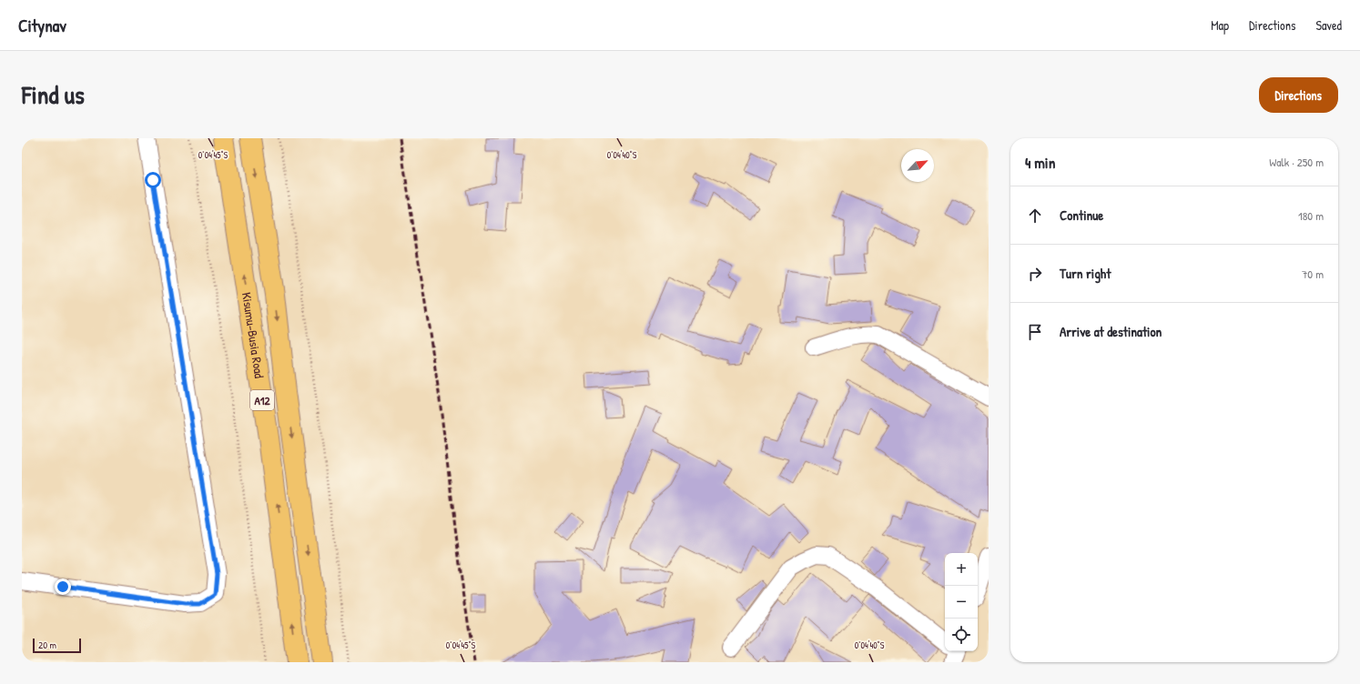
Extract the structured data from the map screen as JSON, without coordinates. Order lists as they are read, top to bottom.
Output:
{
  "streets": {
    "highway": ["Kisumu-Busia Road", "A12"]
  },
  "scale_bar": "20 m",
  "north": "top right",
  "page": {
    "header": "Citynav",
    "nav": ["Map", "Directions", "Saved"],
    "title": "Find us",
    "buttons": "Directions",
    "heading": ["4 min", "Walk · 250 m"],
    "list": [
      ["Continue", "180 m"],
      ["Turn right", "70 m"],
      "Arrive at destination"
    ],
    "map_buttons": ["+", "−"],
    "scale": "20 m"
  },
  "coordinates": ["0°04'45\"S", "0°04'40\"S"]
}
